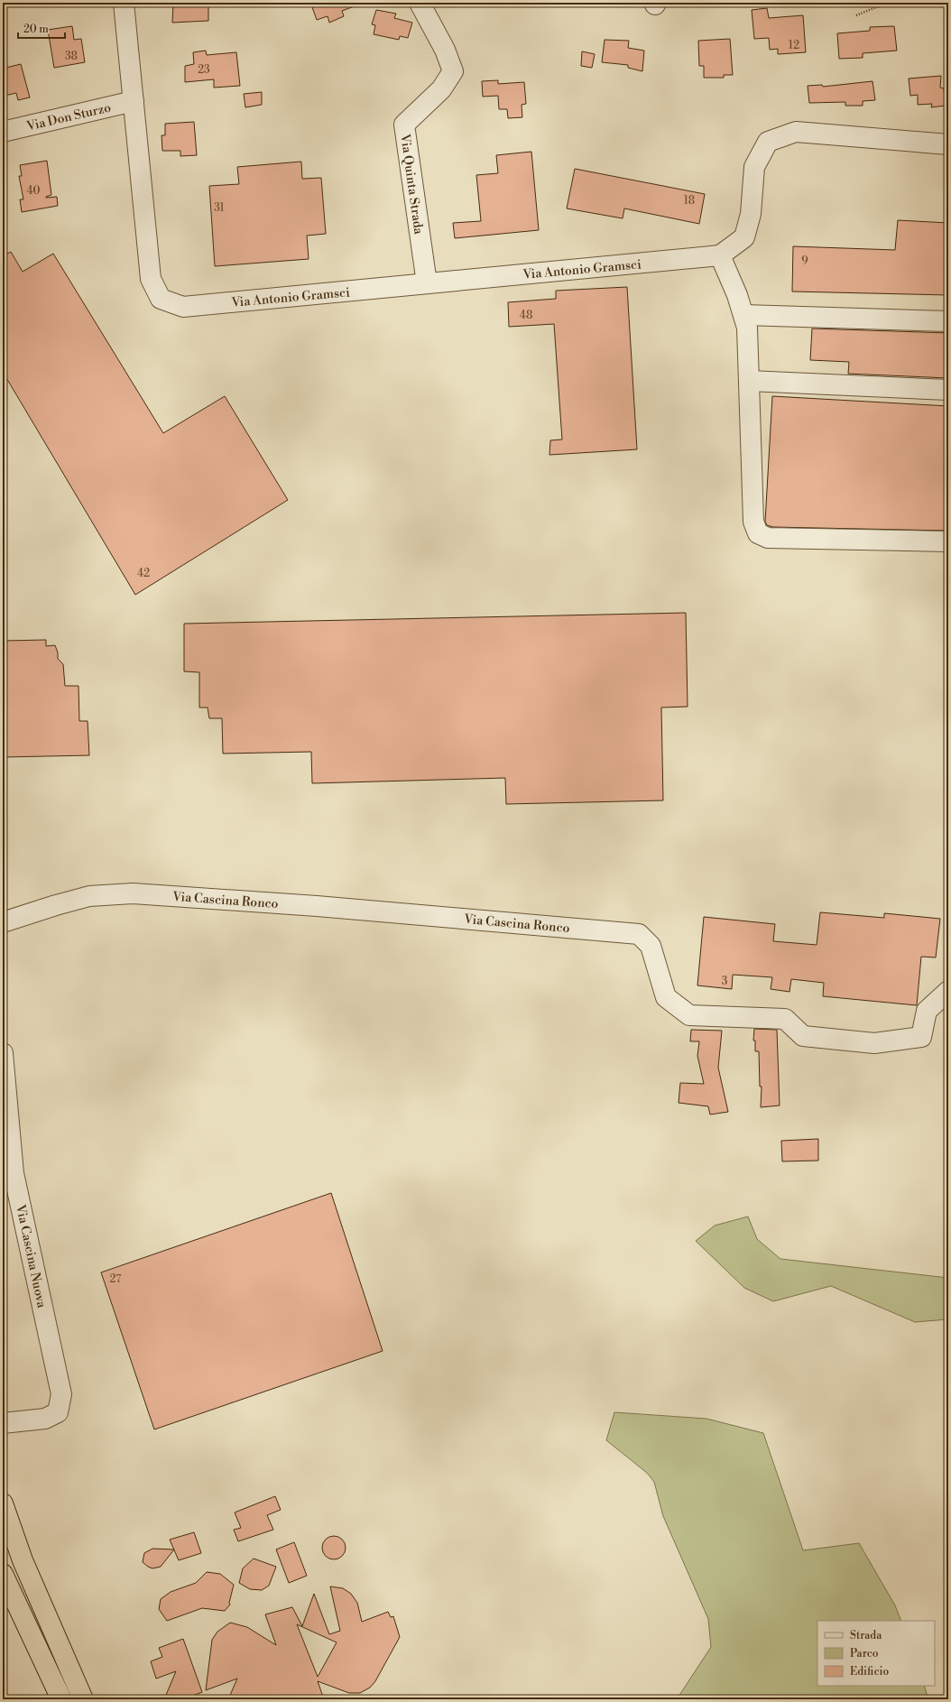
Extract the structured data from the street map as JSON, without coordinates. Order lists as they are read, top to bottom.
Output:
{
  "streets": {
    "street": [
      "Via Don Sturzo",
      "Via Quinta Strada",
      "Via Antonio Gramsci",
      "Via Cascina Ronco",
      "Via Cascina Nuova"
    ]
  },
  "crossings": [
    ["Via Don Sturzo", "Via Antonio Gramsci"],
    ["Via Quinta Strada", "Via Antonio Gramsci"]
  ],
  "house_numbers": [
    "12",
    "38",
    "23",
    "40",
    "18",
    "31",
    "9",
    "48",
    "42",
    "3",
    "27"
  ],
  "legend": ["Strada", "Parco", "Edificio"],
  "scale_bar": "20 m"
}
